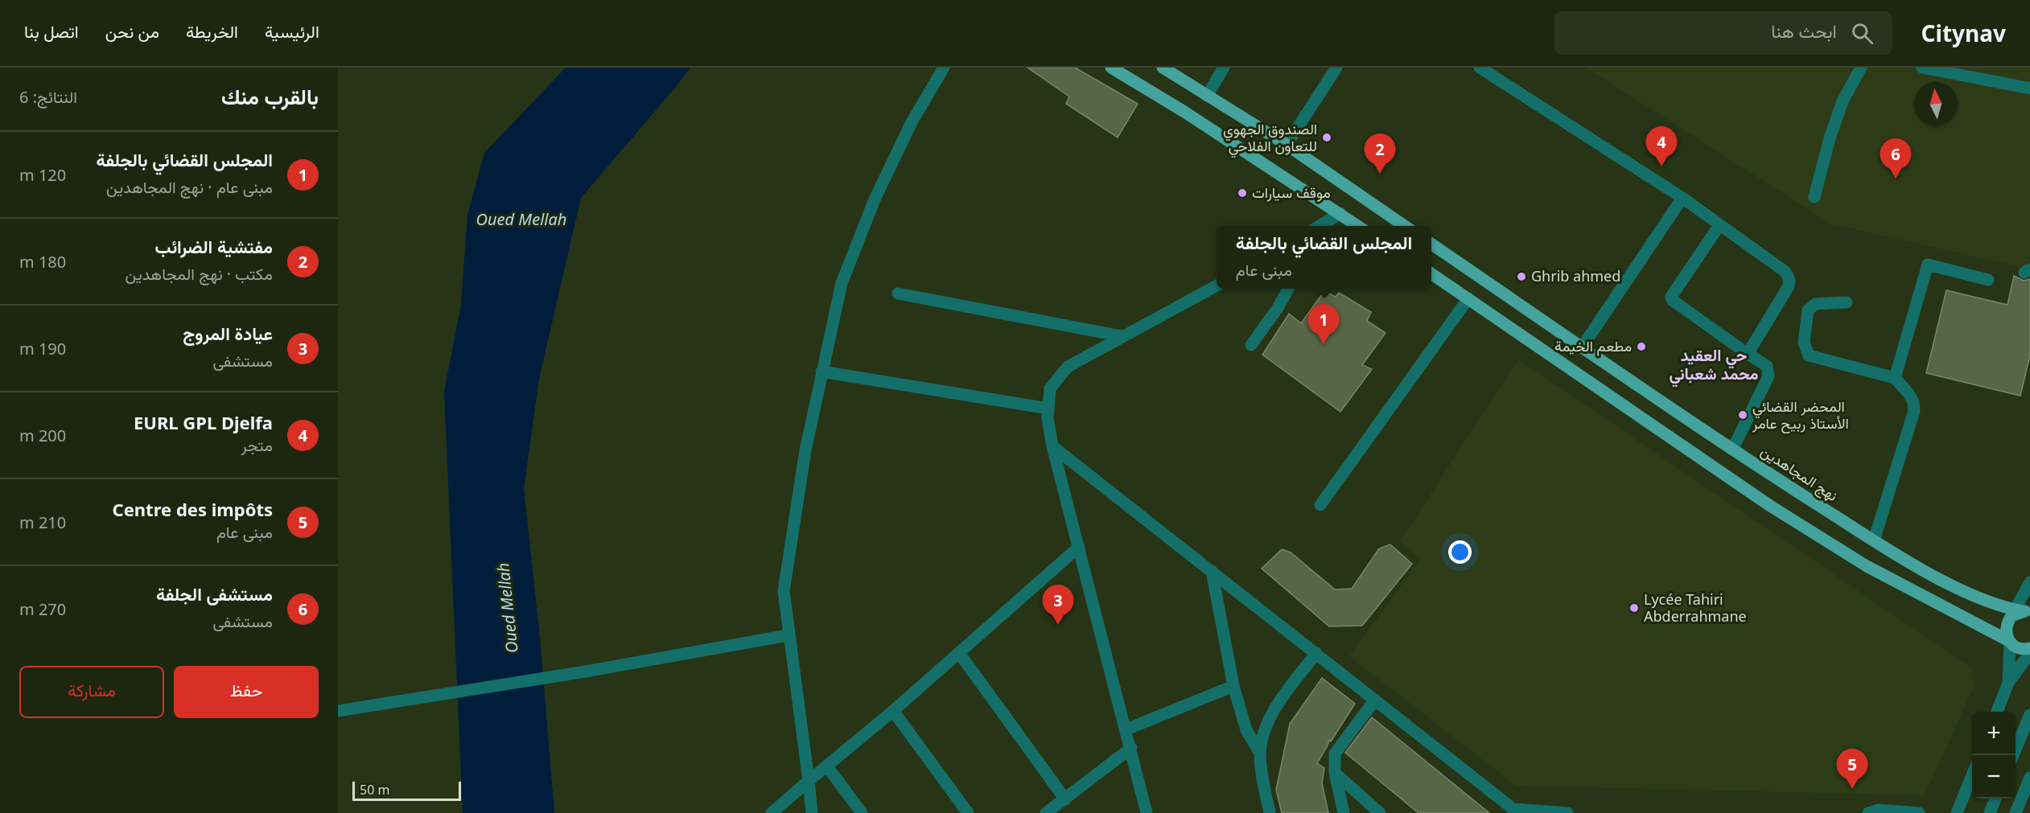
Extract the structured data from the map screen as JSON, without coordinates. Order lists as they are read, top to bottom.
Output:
{
  "streets": {
    "main road": ["نهج المجاهدين"]
  },
  "districts": ["حي العقيد محمد شعباني"],
  "water": ["Oued Mellah"],
  "places": [
    "الصندوق الجهوي للتعاون الفلاحي",
    "موقف سيارات",
    "Ghrib ahmed",
    "مطعم الخيمة",
    "المحضر القضائي الأستاذ ربيح عامر",
    "Lycée Tahiri Abderrahmane"
  ],
  "scale_bar": "50 m",
  "north": "top",
  "page": {
    "header": "Citynav",
    "search": "ابحث هنا",
    "nav": [
      "الرئيسية",
      "الخريطة",
      "من نحن",
      "اتصل بنا"
    ],
    "heading": ["بالقرب منك", "النتائج: 6"],
    "pins": [
      "4",
      "2",
      "6",
      "1",
      "3",
      "5"
    ],
    "list": [
      {
        "mark": "1",
        "name": "المجلس القضائي بالجلفة",
        "note": "مبنى عام · نهج المجاهدين",
        "value": "120 m"
      },
      {
        "mark": "2",
        "name": "مفتشية الضرائب",
        "note": "مكتب · نهج المجاهدين",
        "value": "180 m"
      },
      {
        "mark": "3",
        "name": "عيادة المروج",
        "note": "مستشفى",
        "value": "190 m"
      },
      {
        "mark": "4",
        "name": "EURL GPL Djelfa",
        "note": "متجر",
        "value": "200 m"
      },
      {
        "mark": "5",
        "name": "Centre des impôts",
        "note": "مبنى عام",
        "value": "210 m"
      },
      {
        "mark": "6",
        "name": "مستشفى الجلفة",
        "note": "مستشفى",
        "value": "270 m"
      }
    ],
    "popup": ["المجلس القضائي بالجلفة", "مبنى عام"],
    "buttons": ["حفظ", "مشاركة"],
    "map_buttons": ["+", "−"],
    "scale": "50 m"
  }
}
